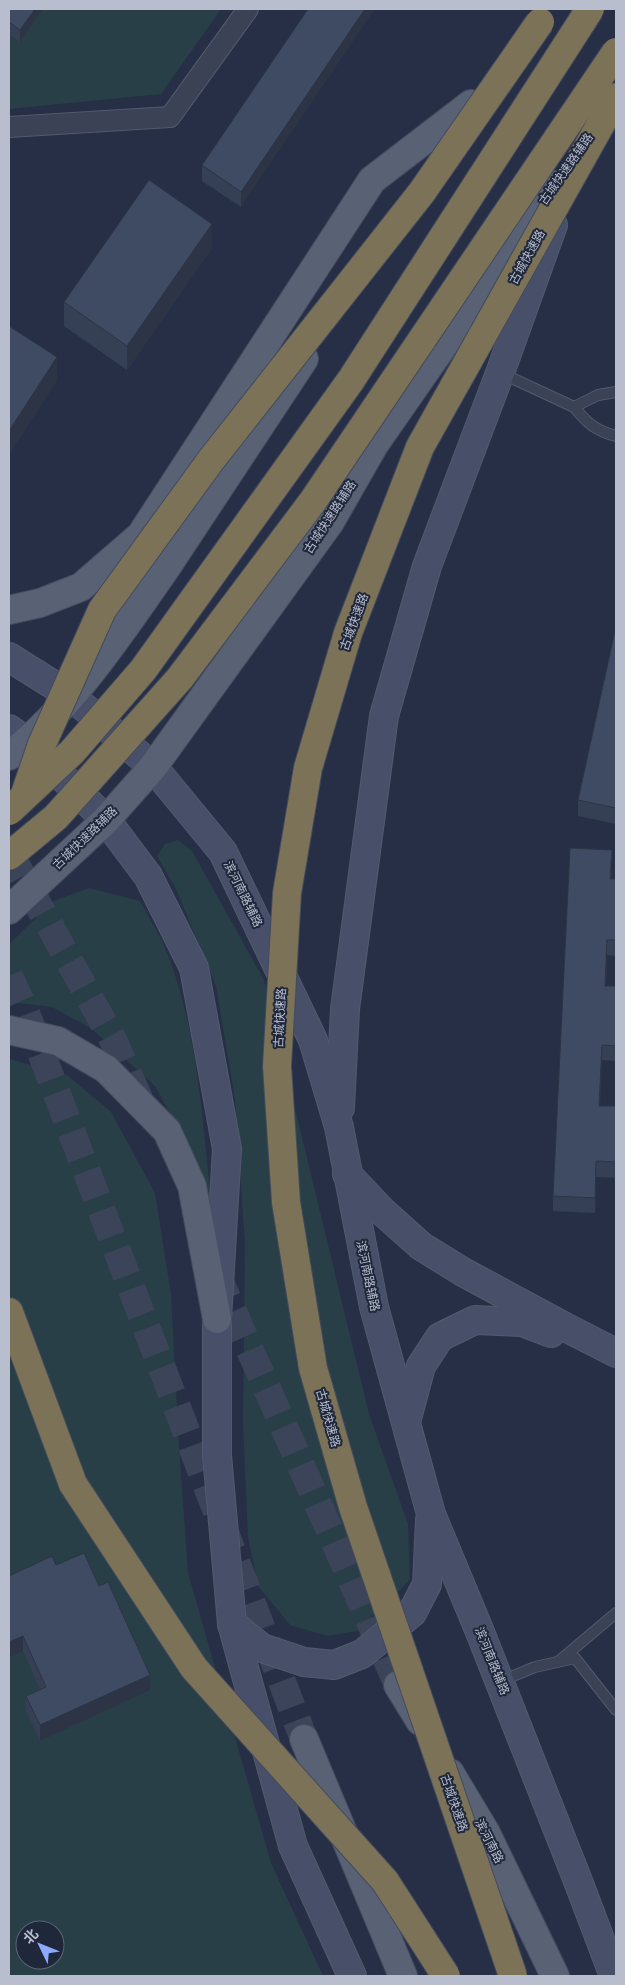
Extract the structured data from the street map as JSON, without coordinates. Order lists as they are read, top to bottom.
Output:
{
  "streets": {
    "highway": ["古城快速路"],
    "main road": ["古城快速路辅路", "滨河南路辅路", "滨河南路"]
  },
  "crossings": [
    ["古城快速路辅路", "古城快速路"],
    ["古城快速路辅路", "滨河南路辅路"]
  ],
  "north": "top left"
}
